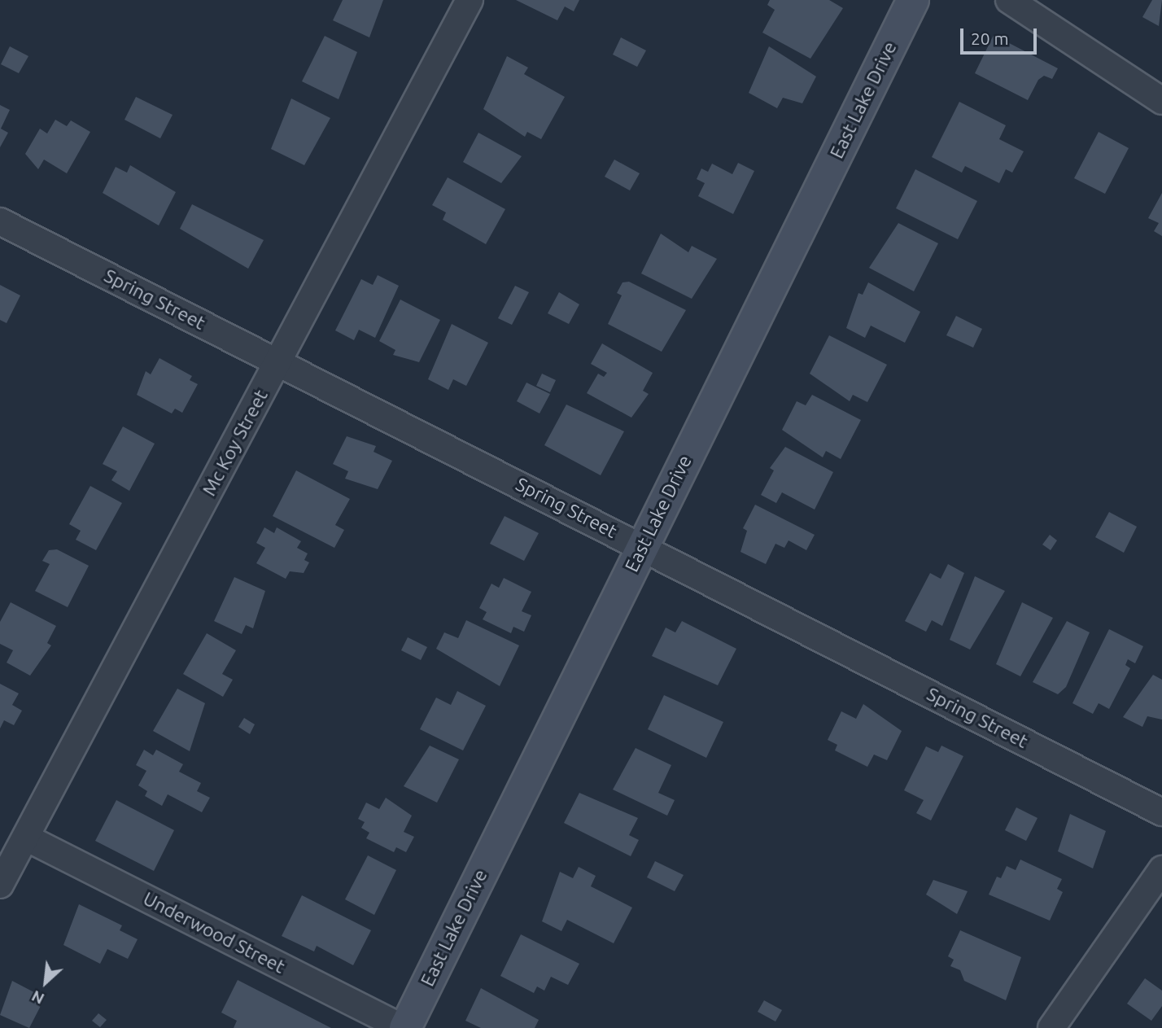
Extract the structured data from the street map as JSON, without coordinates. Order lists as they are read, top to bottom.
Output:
{
  "streets": {
    "street": [
      "East Lake Drive",
      "Spring Street",
      "Mc Koy Street",
      "Underwood Street"
    ]
  },
  "crossings": [
    ["East Lake Drive", "Spring Street"],
    ["East Lake Drive", "Underwood Street"],
    ["Spring Street", "Mc Koy Street"],
    ["Mc Koy Street", "Underwood Street"]
  ],
  "scale_bar": "20 m",
  "north": "bottom left"
}
